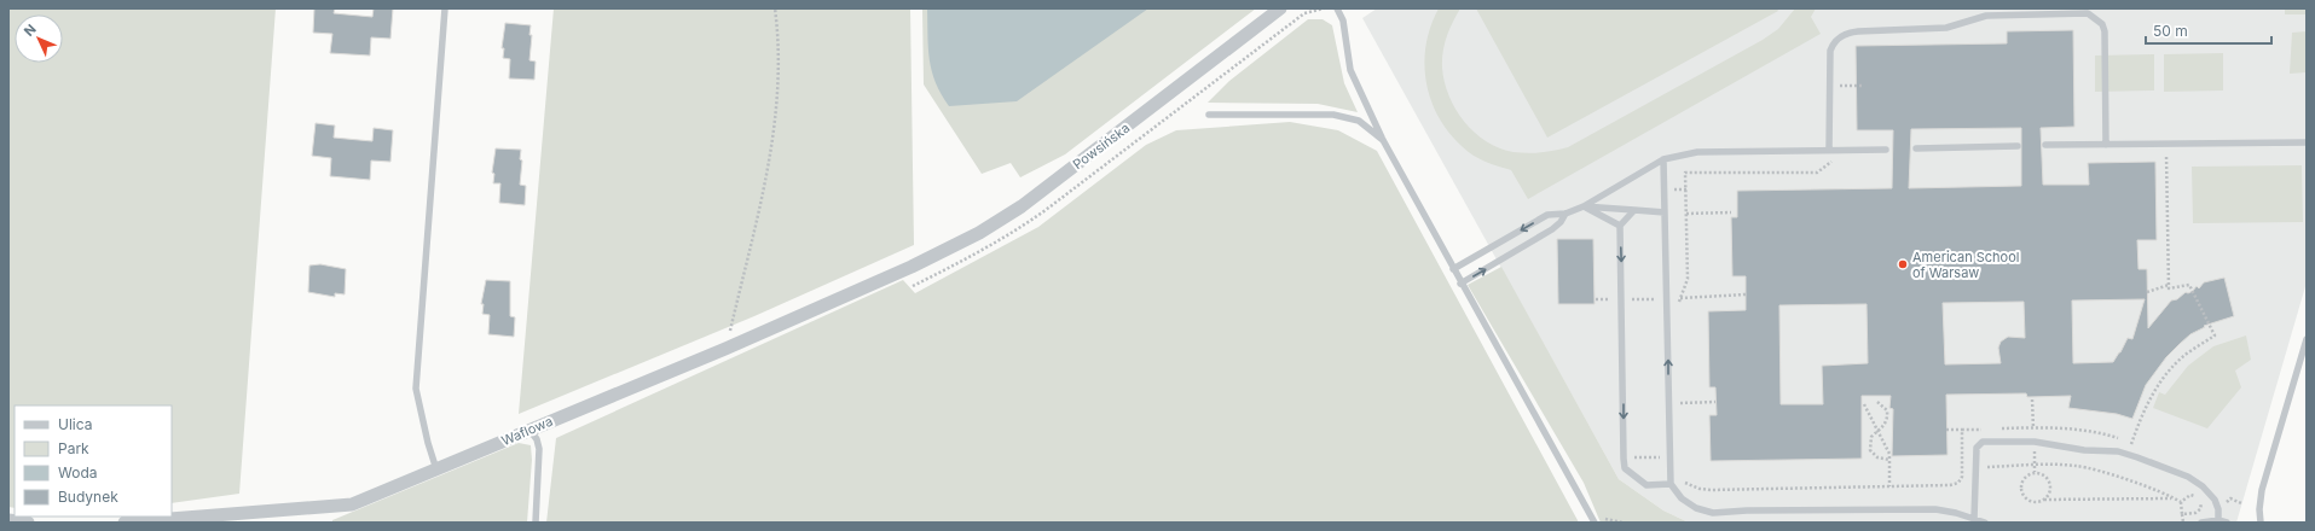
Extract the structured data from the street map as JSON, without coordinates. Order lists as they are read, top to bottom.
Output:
{
  "streets": {
    "street": ["Powsińska", "Waflowa"]
  },
  "crossings": [
    ["Powsińska", "Waflowa"]
  ],
  "places": ["American School of Warsaw"],
  "legend": [
    "Ulica",
    "Park",
    "Woda",
    "Budynek"
  ],
  "scale_bar": "50 m",
  "north": "top left"
}
